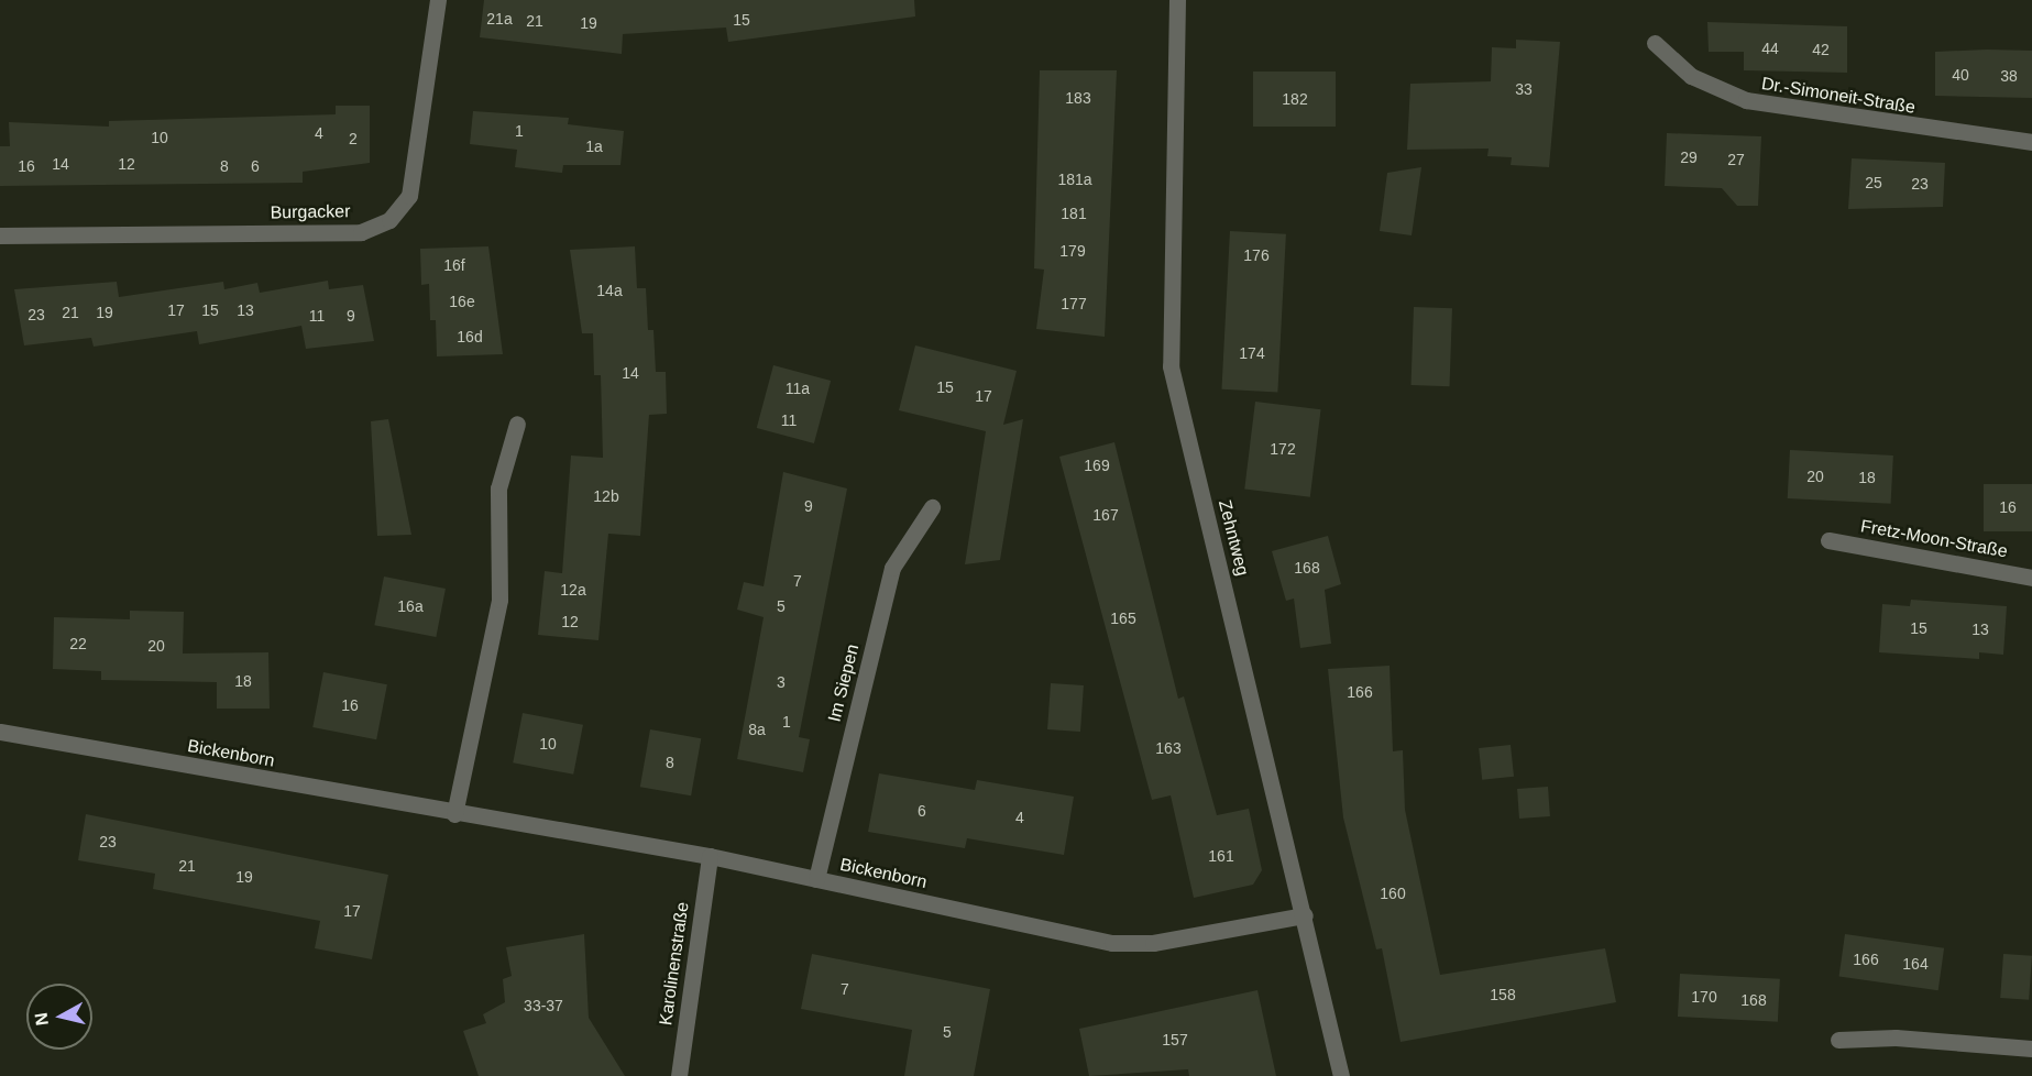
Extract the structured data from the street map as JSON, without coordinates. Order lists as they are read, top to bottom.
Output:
{
  "streets": {
    "street": [
      "Dr.-Simoneit-Straße",
      "Burgacker",
      "Zehntweg",
      "Fretz-Moon-Straße",
      "Im Siepen",
      "Bickenborn",
      "Karolinenstraße"
    ]
  },
  "crossings": [
    ["Zehntweg", "Bickenborn"],
    ["Im Siepen", "Bickenborn"],
    ["Bickenborn", "Karolinenstraße"]
  ],
  "house_numbers": [
    "21a",
    "15",
    "21",
    "19",
    "44",
    "42",
    "40",
    "38",
    "33",
    "183",
    "182",
    "1",
    "4",
    "10",
    "2",
    "1a",
    "29",
    "27",
    "14",
    "12",
    "16",
    "8",
    "6",
    "181a",
    "25",
    "23",
    "181",
    "179",
    "176",
    "16f",
    "14a",
    "16e",
    "177",
    "17",
    "15",
    "13",
    "21",
    "19",
    "23",
    "11",
    "9",
    "16d",
    "174",
    "14",
    "15",
    "11a",
    "17",
    "11",
    "172",
    "169",
    "20",
    "18",
    "12b",
    "9",
    "16",
    "167",
    "168",
    "7",
    "12a",
    "16a",
    "5",
    "165",
    "12",
    "15",
    "13",
    "22",
    "20",
    "18",
    "3",
    "166",
    "16",
    "1",
    "8a",
    "10",
    "163",
    "8",
    "6",
    "4",
    "23",
    "161",
    "21",
    "19",
    "160",
    "17",
    "166",
    "164",
    "7",
    "158",
    "170",
    "168",
    "33-37",
    "5",
    "157"
  ],
  "north": "left"
}
